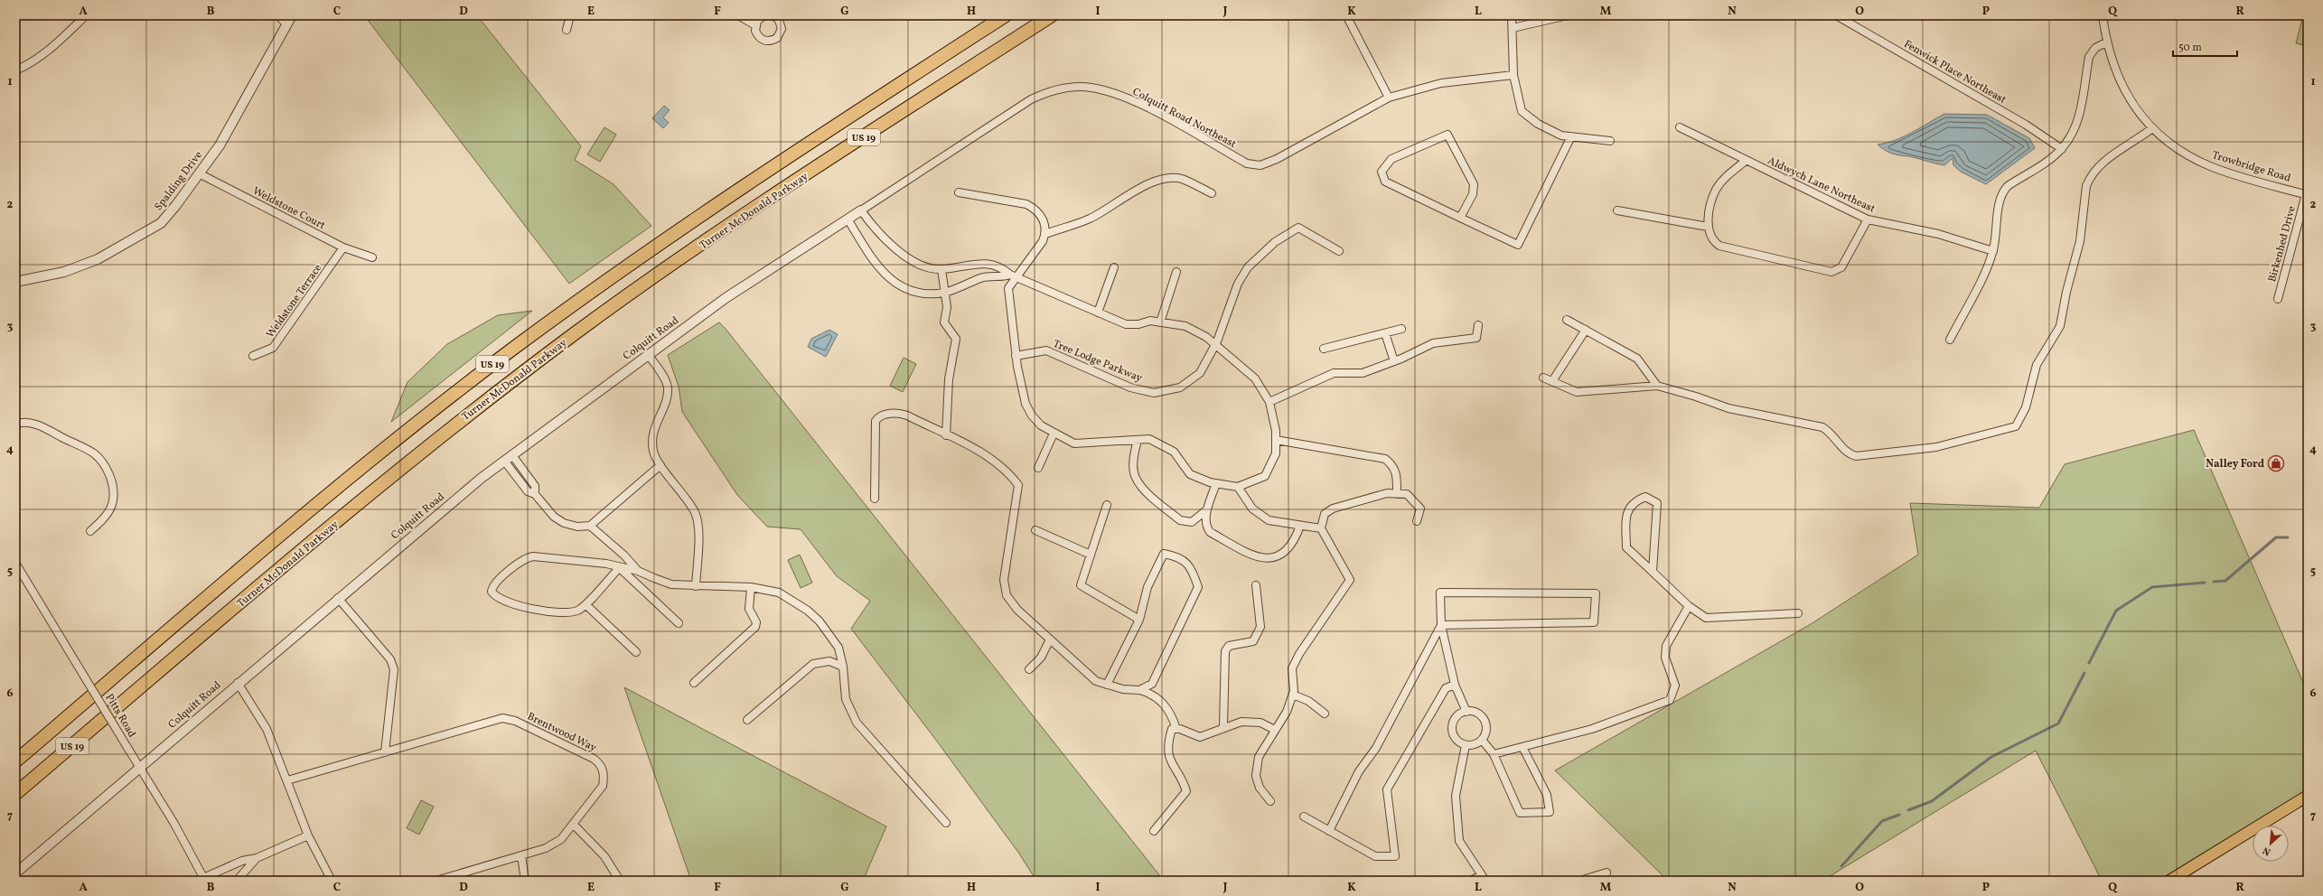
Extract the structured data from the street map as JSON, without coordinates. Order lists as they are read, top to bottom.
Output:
{
  "streets": {
    "highway": ["US 19", "Turner McDonald Parkway"],
    "street": [
      "Fenwick Place Northeast",
      "Colquitt Road Northeast",
      "Trowbridge Road",
      "Spalding Drive",
      "Aldwych Lane Northeast",
      "Weldstone Court",
      "Birkenhed Drive",
      "Weldstone Terrace",
      "Colquitt Road",
      "Tree Lodge Parkway",
      "Pitts Road",
      "Brentwood Way"
    ]
  },
  "crossings": [
    ["Colquitt Road Northeast", "Colquitt Road"],
    ["Trowbridge Road", "Birkenhed Drive"],
    ["Spalding Drive", "Weldstone Court"],
    ["Weldstone Court", "Weldstone Terrace"],
    ["Colquitt Road", "Pitts Road"]
  ],
  "places": {
    "shop": ["Nalley Ford"]
  },
  "scale_bar": "50 m",
  "north": "bottom left",
  "grid": {
    "columns": [
      "A",
      "B",
      "C",
      "D",
      "E",
      "F",
      "G",
      "H",
      "I",
      "J",
      "K",
      "L",
      "M",
      "N",
      "O",
      "P",
      "Q",
      "R"
    ],
    "rows": [
      "1",
      "2",
      "3",
      "4",
      "5",
      "6",
      "7"
    ]
  }
}
